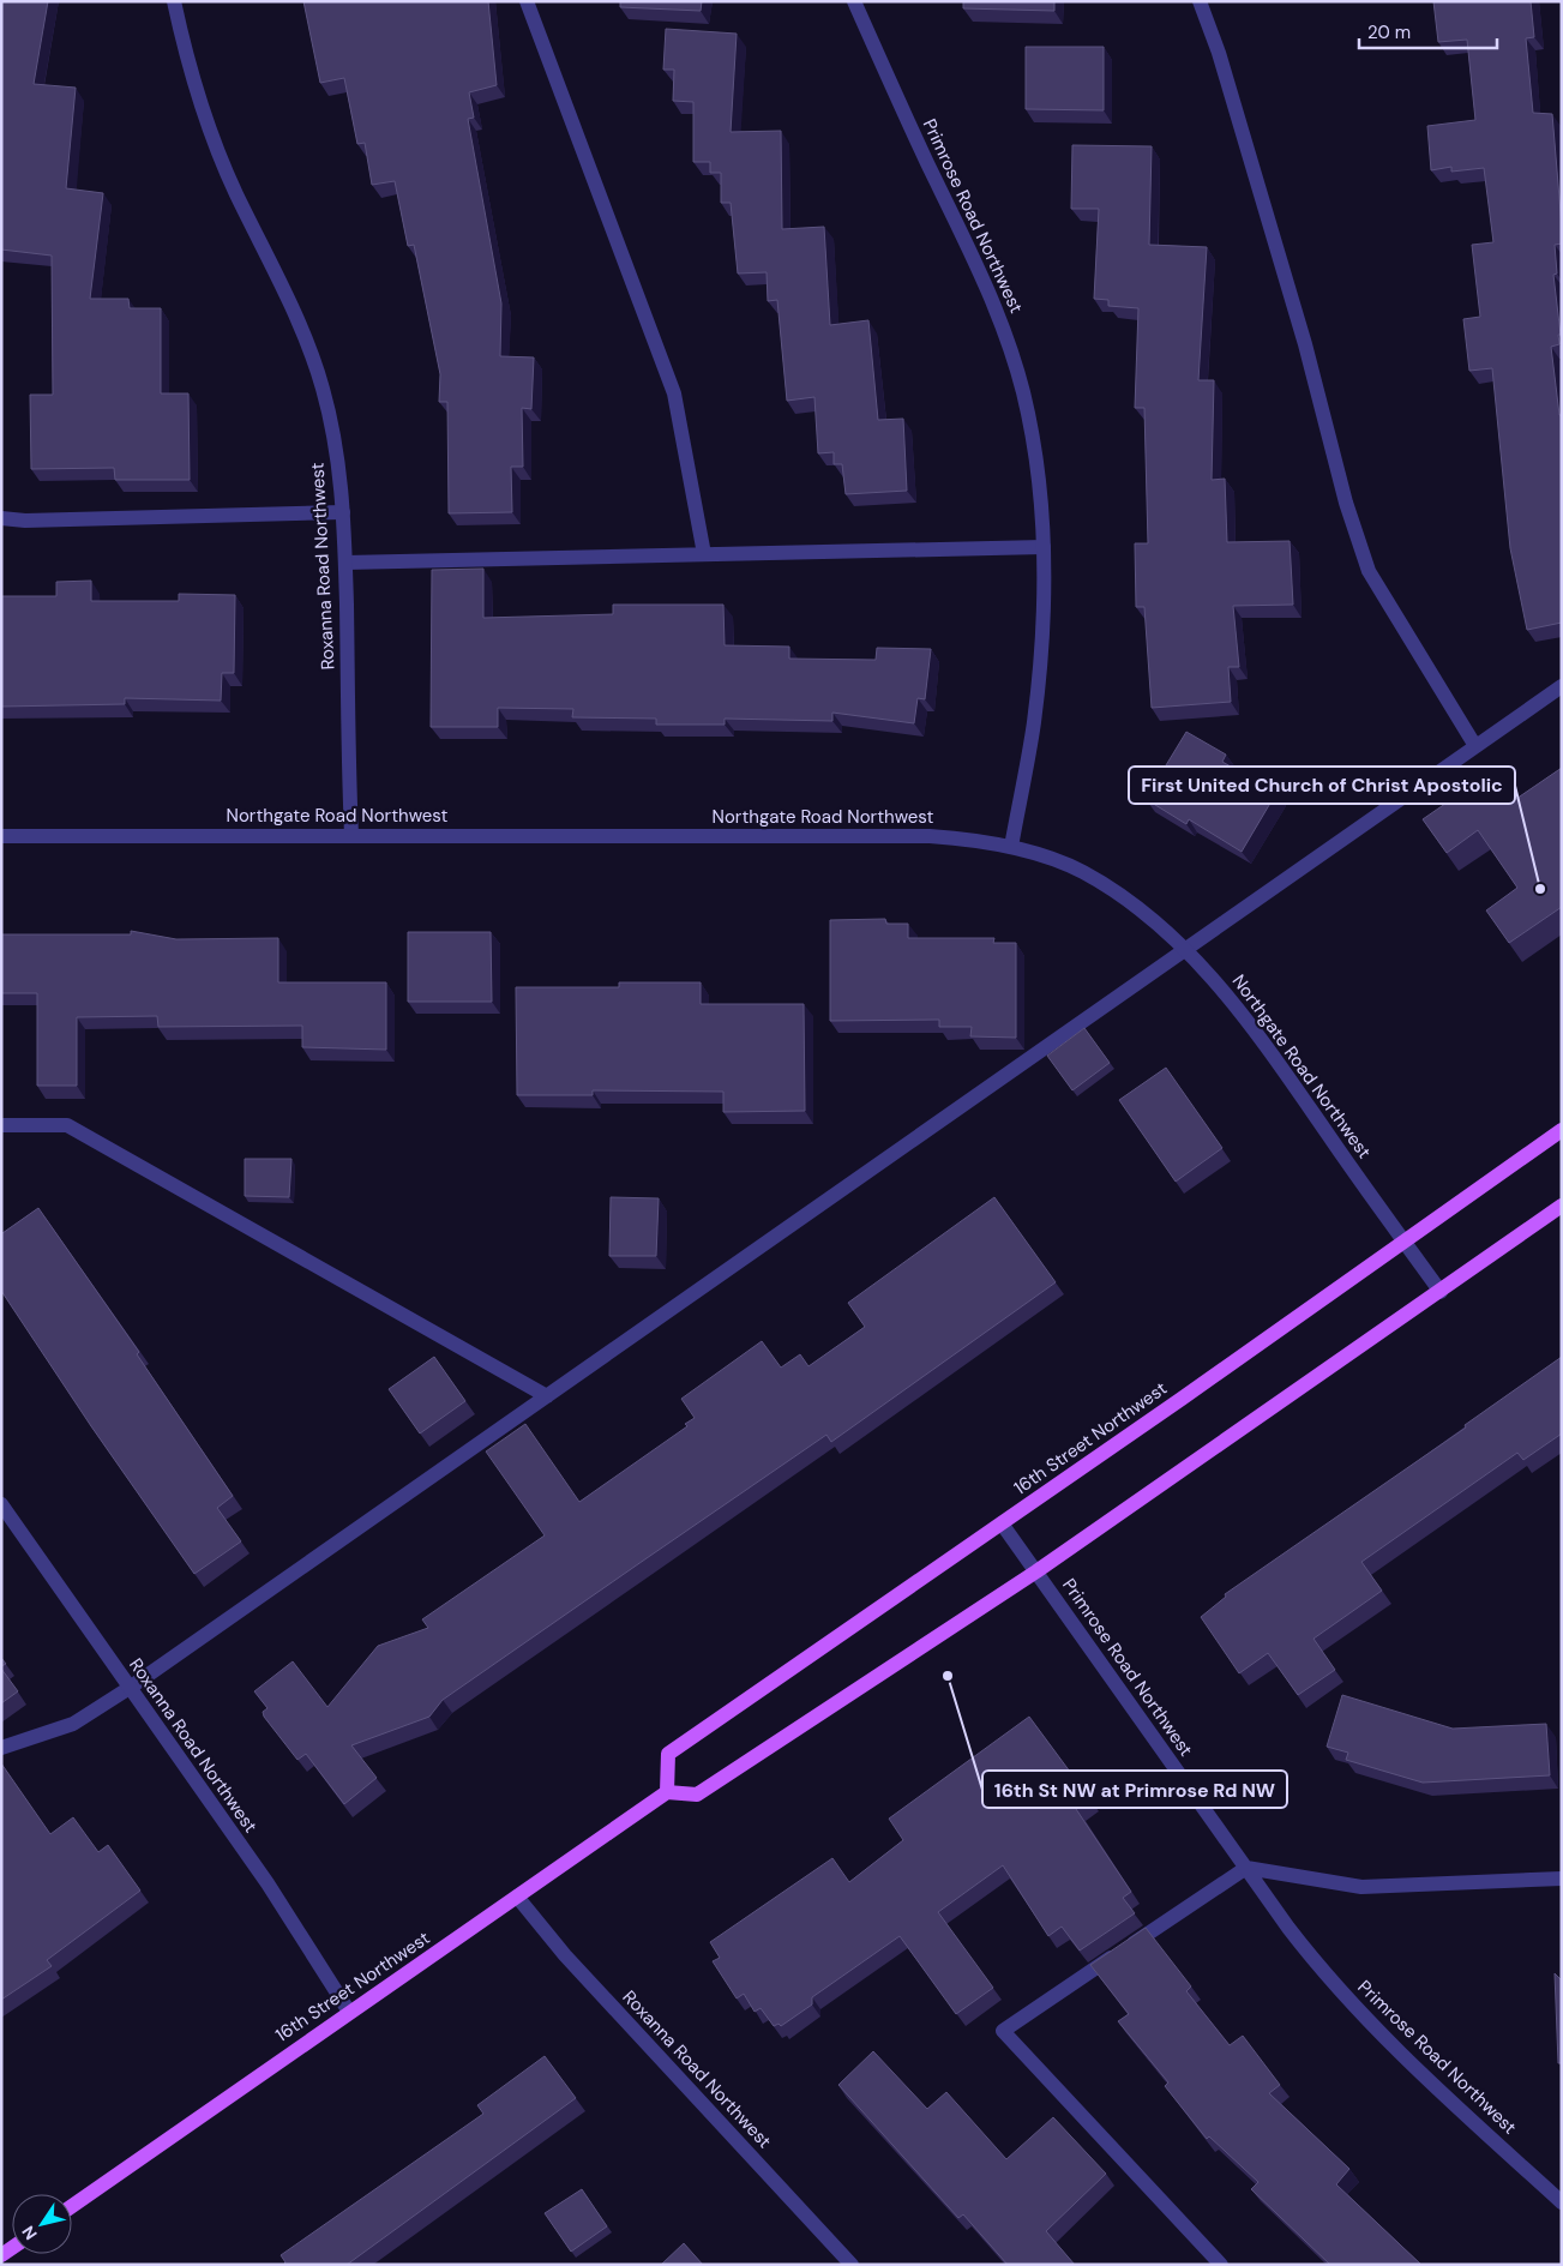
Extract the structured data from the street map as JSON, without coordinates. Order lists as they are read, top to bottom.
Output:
{
  "streets": {
    "main road": ["16th Street Northwest"],
    "street": ["Primrose Road Northwest", "Roxanna Road Northwest", "Northgate Road Northwest"]
  },
  "crossings": [
    ["Primrose Road Northwest", "Northgate Road Northwest"],
    ["Primrose Road Northwest", "16th Street Northwest"],
    ["Roxanna Road Northwest", "Northgate Road Northwest"],
    ["Roxanna Road Northwest", "16th Street Northwest"],
    ["Northgate Road Northwest", "16th Street Northwest"]
  ],
  "places": ["First United Church of Christ Apostolic", "16th St NW at Primrose Rd NW"],
  "scale_bar": "20 m",
  "north": "bottom left"
}
